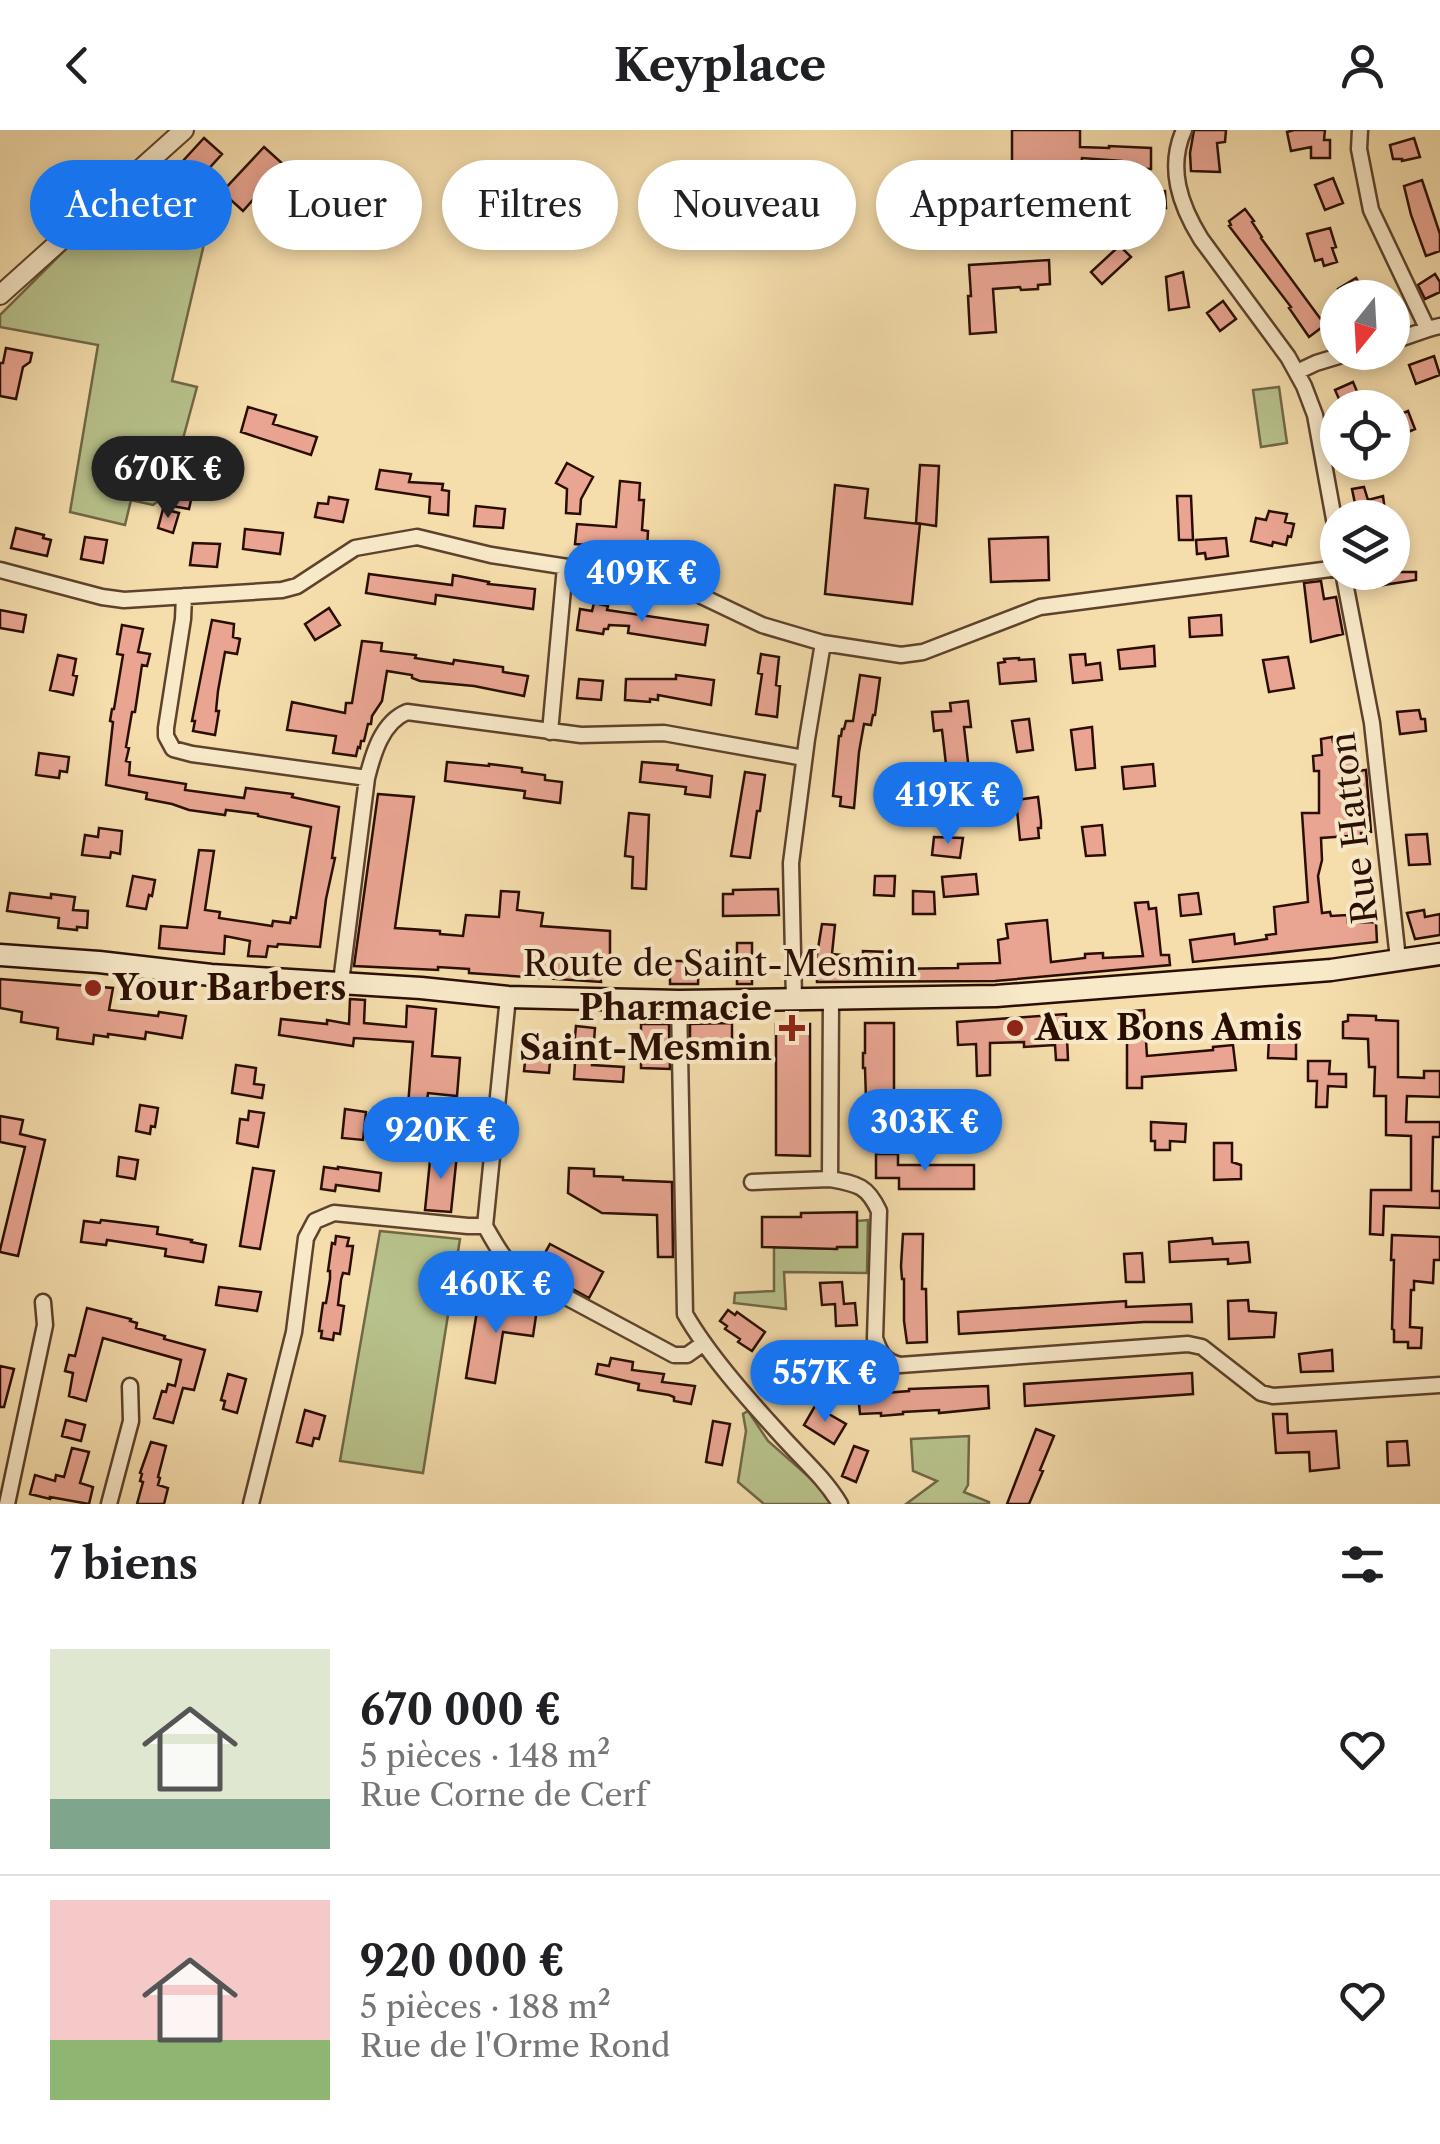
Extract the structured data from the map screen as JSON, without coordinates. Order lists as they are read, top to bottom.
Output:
{
  "streets": {
    "main road": ["Route de Saint-Mesmin"],
    "street": ["Rue Hatton"]
  },
  "crossings": [
    ["Rue Hatton", "Route de Saint-Mesmin"]
  ],
  "places": {
    "other": ["Your Barbers", "Aux Bons Amis"],
    "health": ["Pharmacie Saint-Mesmin"]
  },
  "north": "bottom",
  "page": {
    "header": "Keyplace",
    "chip": [
      "Acheter",
      "Louer",
      "Filtres",
      "Nouveau",
      "Appartement"
    ],
    "price": [
      "670K €",
      "409K €",
      "419K €",
      "303K €",
      "920K €",
      "460K €",
      "557K €"
    ],
    "heading": "7 biens",
    "list": [
      {
        "name": "670 000 €",
        "note": "5 pièces · 148 m² · Rue Corne de Cerf"
      },
      {
        "name": "920 000 €",
        "note": "5 pièces · 188 m² · Rue de l'Orme Rond"
      }
    ]
  }
}
